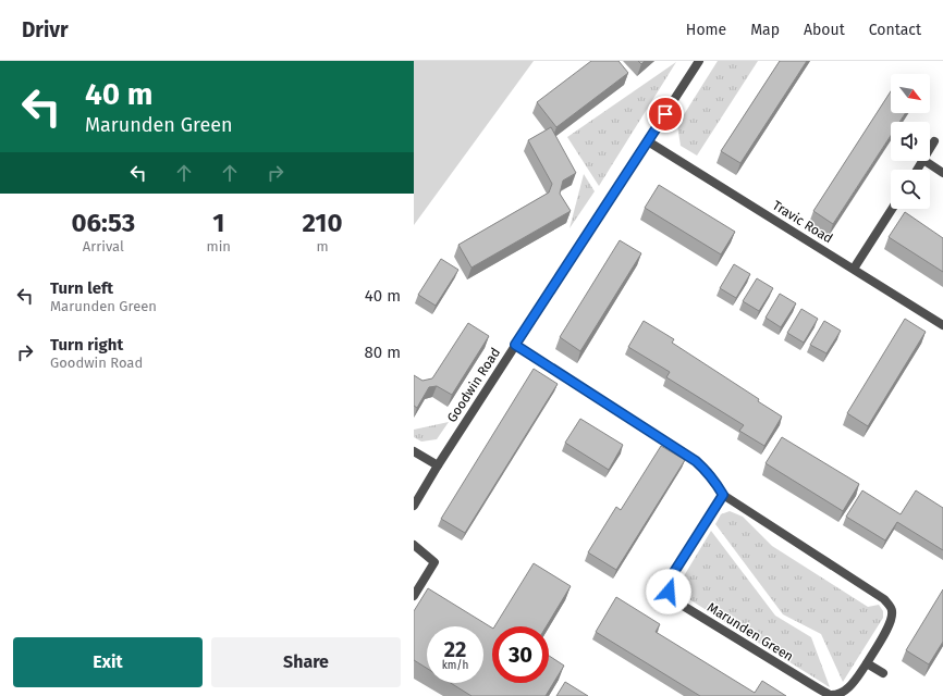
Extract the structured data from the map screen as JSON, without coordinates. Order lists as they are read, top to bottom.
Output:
{
  "streets": {
    "street": ["Travic Road", "Goodwin Road", "Marunden Green"]
  },
  "crossings": [
    ["Travic Road", "Goodwin Road"],
    ["Goodwin Road", "Marunden Green"]
  ],
  "north": "bottom right",
  "page": {
    "header": "Drivr",
    "nav": [
      "Home",
      "Map",
      "About",
      "Contact"
    ],
    "turn": ["40 m", "Marunden Green"],
    "eta": [
      "06:53",
      "Arrival",
      "1",
      "min",
      "210",
      "m"
    ],
    "list": [
      {
        "name": "Turn left",
        "note": "Marunden Green",
        "value": "40 m"
      },
      {
        "name": "Turn right",
        "note": "Goodwin Road",
        "value": "80 m"
      }
    ],
    "speed": "22 km/h",
    "limit": "30",
    "buttons": ["Exit", "Share"]
  }
}
